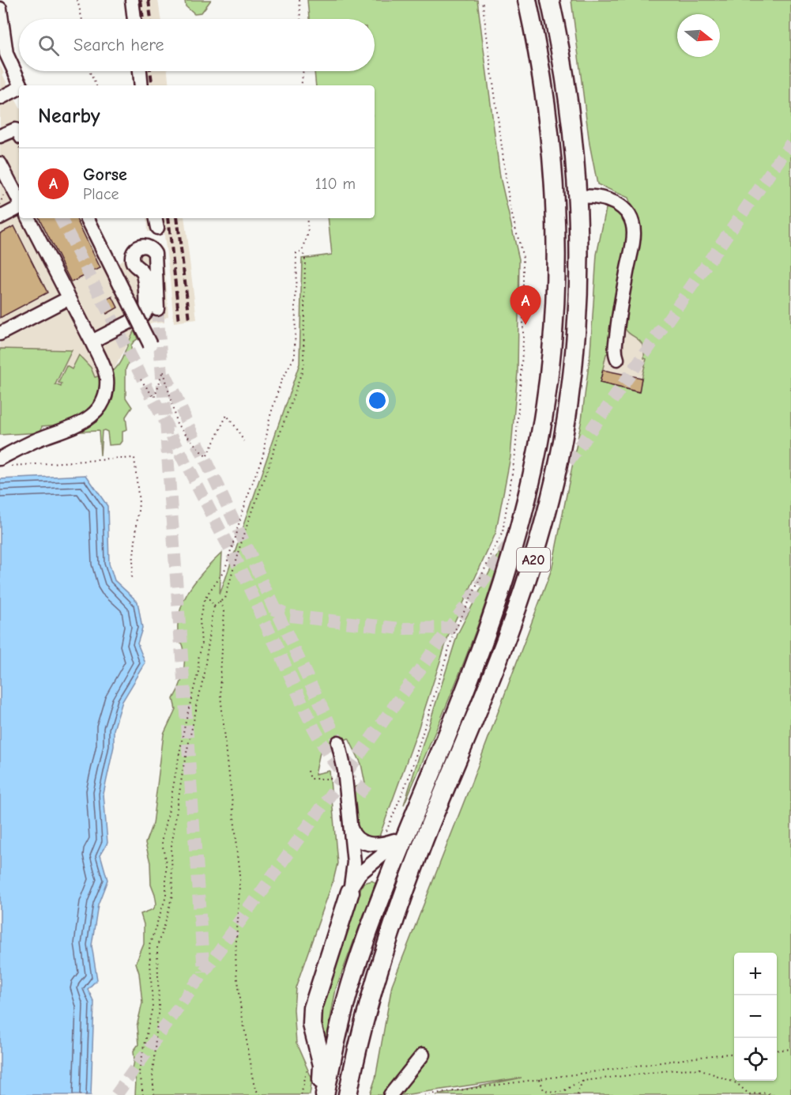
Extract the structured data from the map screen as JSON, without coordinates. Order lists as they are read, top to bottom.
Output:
{
  "streets": {
    "highway": ["A20"]
  },
  "north": "right",
  "page": {
    "search": "Search here",
    "heading": "Nearby",
    "list": [
      {
        "mark": "A",
        "name": "Gorse",
        "note": "Place",
        "value": "110 m"
      }
    ],
    "pins": "A",
    "map_buttons": ["+", "−"]
  }
}
